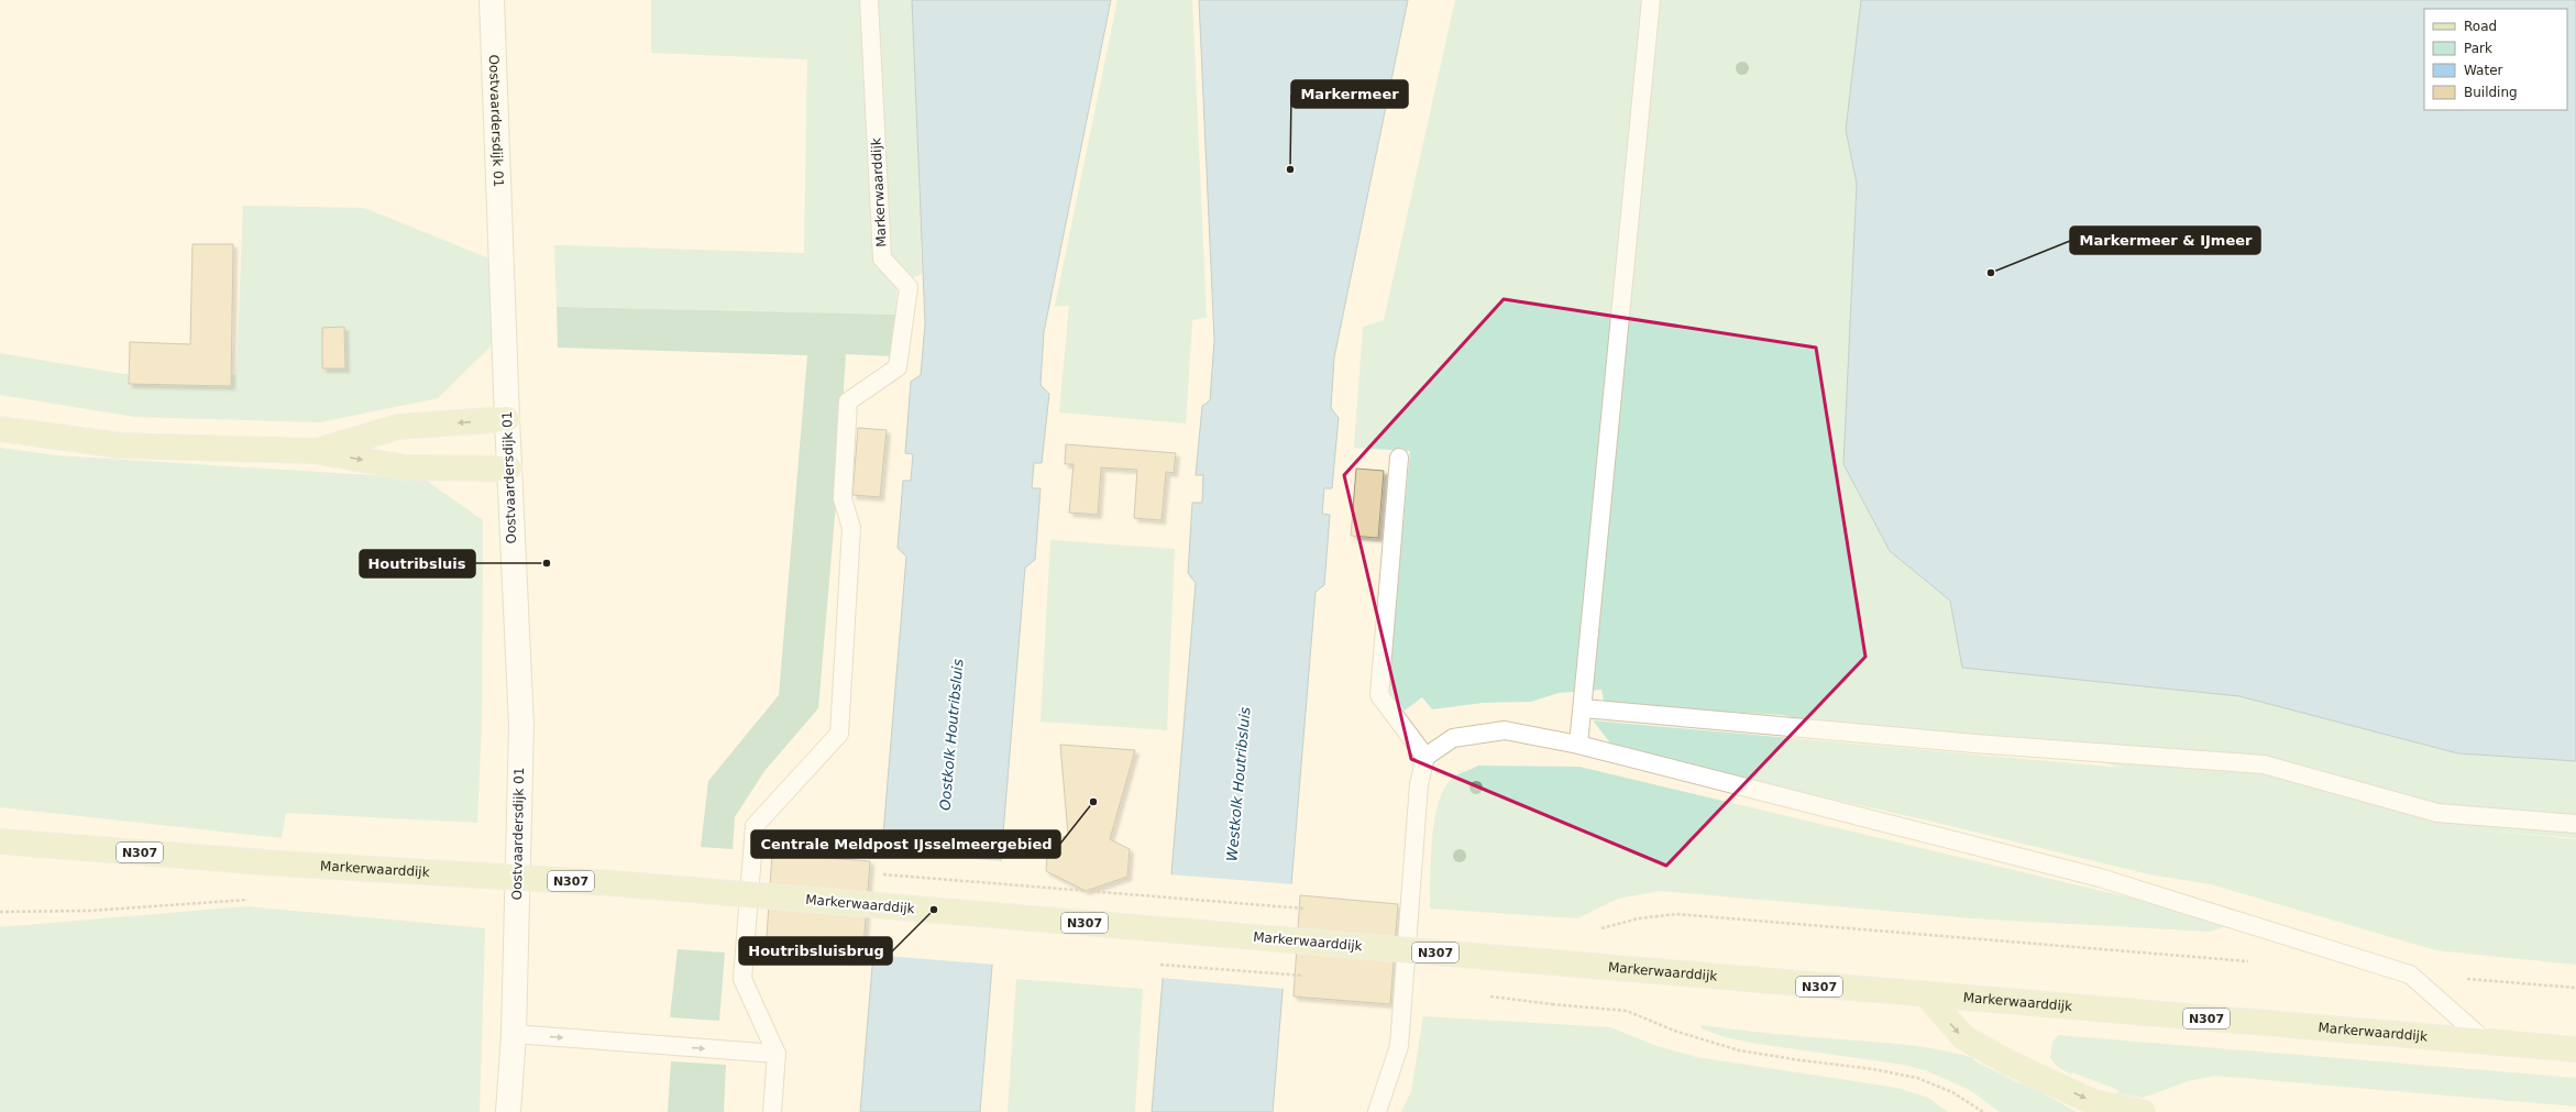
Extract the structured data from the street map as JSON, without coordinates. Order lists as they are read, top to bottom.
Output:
{
  "streets": {
    "main road": ["Markerwaarddijk", "N307"],
    "street": ["Oostvaardersdijk 01"]
  },
  "water": ["Oostkolk Houtribsluis", "Westkolk Houtribsluis"],
  "places": [
    "Markermeer",
    "Markermeer & IJmeer",
    "Houtribsluis",
    "Centrale Meldpost IJsselmeergebied",
    "Houtribsluisbrug"
  ],
  "legend": [
    "Road",
    "Park",
    "Water",
    "Building"
  ]
}
